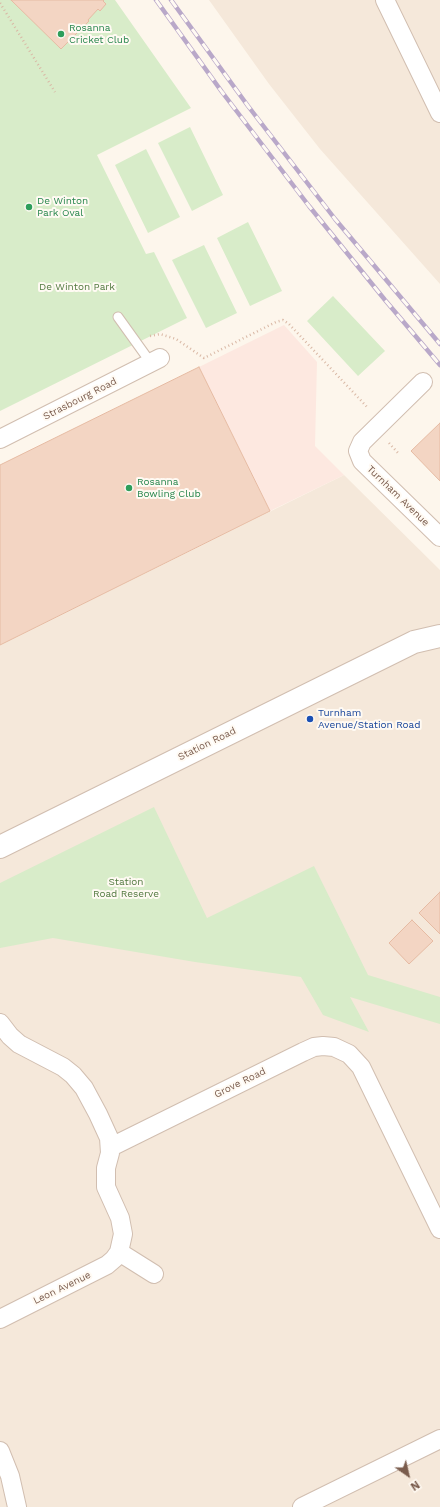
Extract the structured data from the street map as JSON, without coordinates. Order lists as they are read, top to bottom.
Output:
{
  "streets": {
    "street": [
      "Strasbourg Road",
      "Turnham Avenue",
      "Station Road",
      "Grove Road",
      "Leon Avenue"
    ]
  },
  "parks": ["De Winton Park", "Station Road Reserve"],
  "places": [
    "Rosanna Cricket Club",
    "De Winton Park Oval",
    "Rosanna Bowling Club",
    "Turnham Avenue/Station Road"
  ],
  "north": "bottom right"
}
